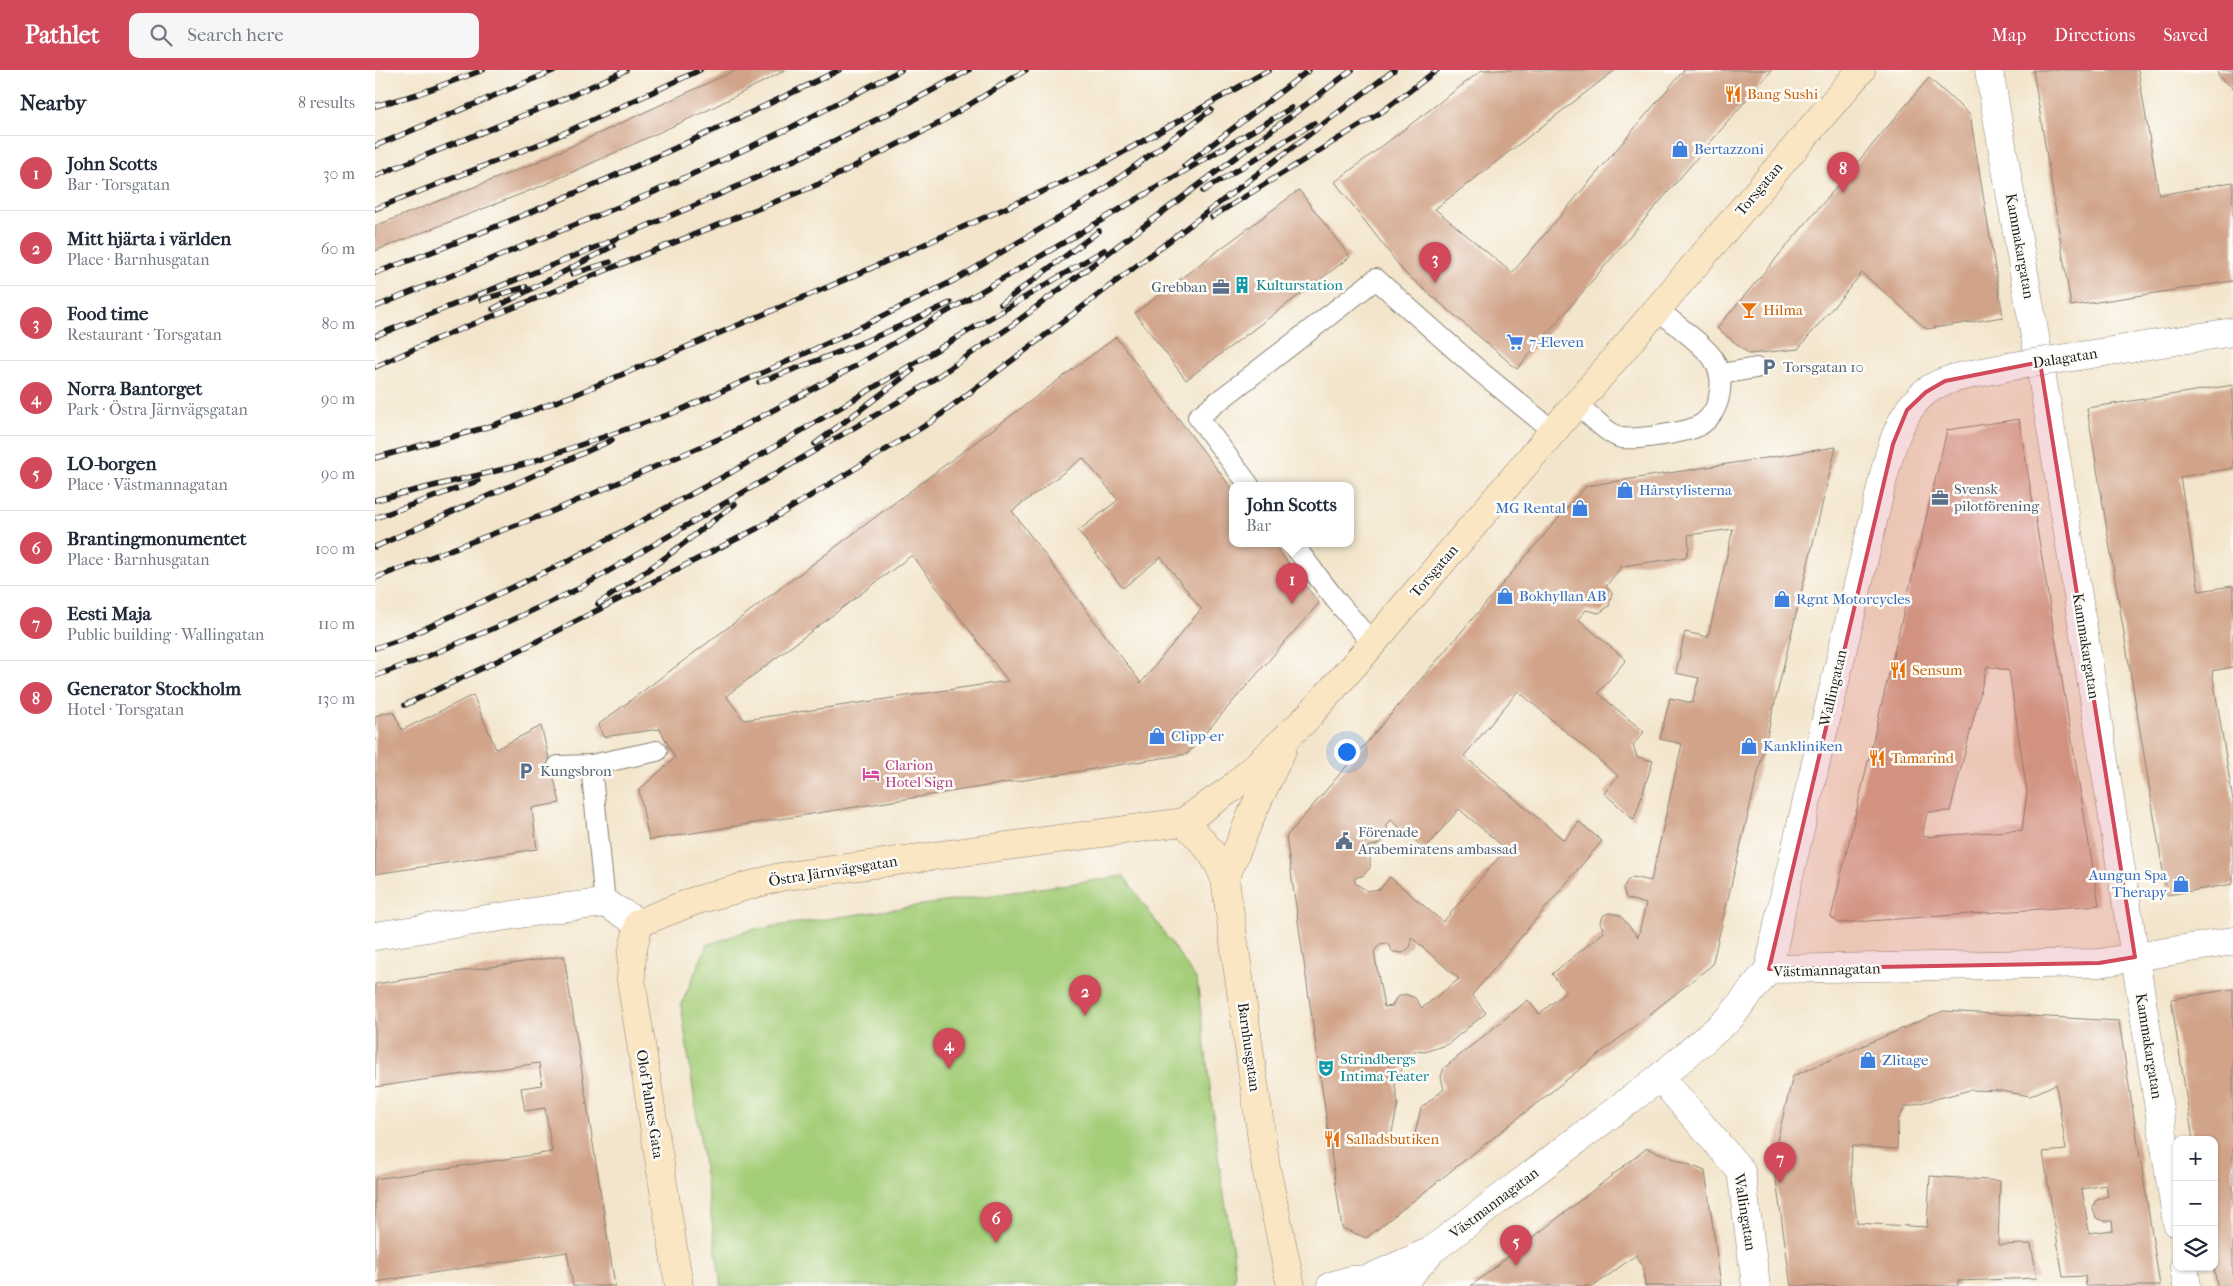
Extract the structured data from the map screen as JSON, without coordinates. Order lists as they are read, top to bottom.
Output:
{
  "streets": {
    "main road": [
      "Torsgatan",
      "Östra Järnvägsgatan",
      "Barnhusgatan",
      "Olof Palmes Gata"
    ],
    "street": [
      "Kammakargatan",
      "Dalagatan",
      "Wallingatan",
      "Västmannagatan"
    ]
  },
  "crossings": [
    ["Torsgatan", "Östra Järnvägsgatan"],
    ["Torsgatan", "Barnhusgatan"],
    ["Kammakargatan", "Västmannagatan"],
    ["Dalagatan", "Wallingatan"],
    ["Wallingatan", "Västmannagatan"],
    ["Östra Järnvägsgatan", "Barnhusgatan"],
    ["Östra Järnvägsgatan", "Olof Palmes Gata"]
  ],
  "places": {
    "restaurant": [
      "Bang Sushi",
      "Sensum",
      "Tamarind",
      "Salladsbutiken"
    ],
    "shop": [
      "Bertazzoni",
      "Hårstylisterna",
      "MG Rental",
      "Bokhyllan AB",
      "Rgnt Motorcycles",
      "Clipp-er",
      "Kankliniken",
      "Aungun Spa Therapy",
      "Zlitage"
    ],
    "building": ["Kulturstation"],
    "office": ["Grebban", "Svensk pilotförening"],
    "bar": ["Hilma"],
    "supermarket": ["7-Eleven"],
    "parking": ["Torsgatan 10", "Kungsbron"],
    "hotel": ["Clarion Hotel Sign"],
    "public building": ["Förenade Arabemiratens ambassad"],
    "theatre": ["Strindbergs Intima Teater"]
  },
  "page": {
    "header": "Pathlet",
    "search": "Search here",
    "nav": ["Map", "Directions", "Saved"],
    "heading": ["Nearby", "8 results"],
    "list": [
      {
        "mark": "1",
        "name": "John Scotts",
        "note": "Bar · Torsgatan",
        "value": "30 m"
      },
      {
        "mark": "2",
        "name": "Mitt hjärta i världen",
        "note": "Place · Barnhusgatan",
        "value": "60 m"
      },
      {
        "mark": "3",
        "name": "Food time",
        "note": "Restaurant · Torsgatan",
        "value": "80 m"
      },
      {
        "mark": "4",
        "name": "Norra Bantorget",
        "note": "Park · Östra Järnvägsgatan",
        "value": "90 m"
      },
      {
        "mark": "5",
        "name": "LO-borgen",
        "note": "Place · Västmannagatan",
        "value": "90 m"
      },
      {
        "mark": "6",
        "name": "Brantingmonumentet",
        "note": "Place · Barnhusgatan",
        "value": "100 m"
      },
      {
        "mark": "7",
        "name": "Eesti Maja",
        "note": "Public building · Wallingatan",
        "value": "110 m"
      },
      {
        "mark": "8",
        "name": "Generator Stockholm",
        "note": "Hotel · Torsgatan",
        "value": "130 m"
      }
    ],
    "pins": [
      "8",
      "3",
      "1",
      "2",
      "4",
      "7",
      "6",
      "5"
    ],
    "popup": ["John Scotts", "Bar"],
    "map_buttons": ["+", "−"]
  }
}
